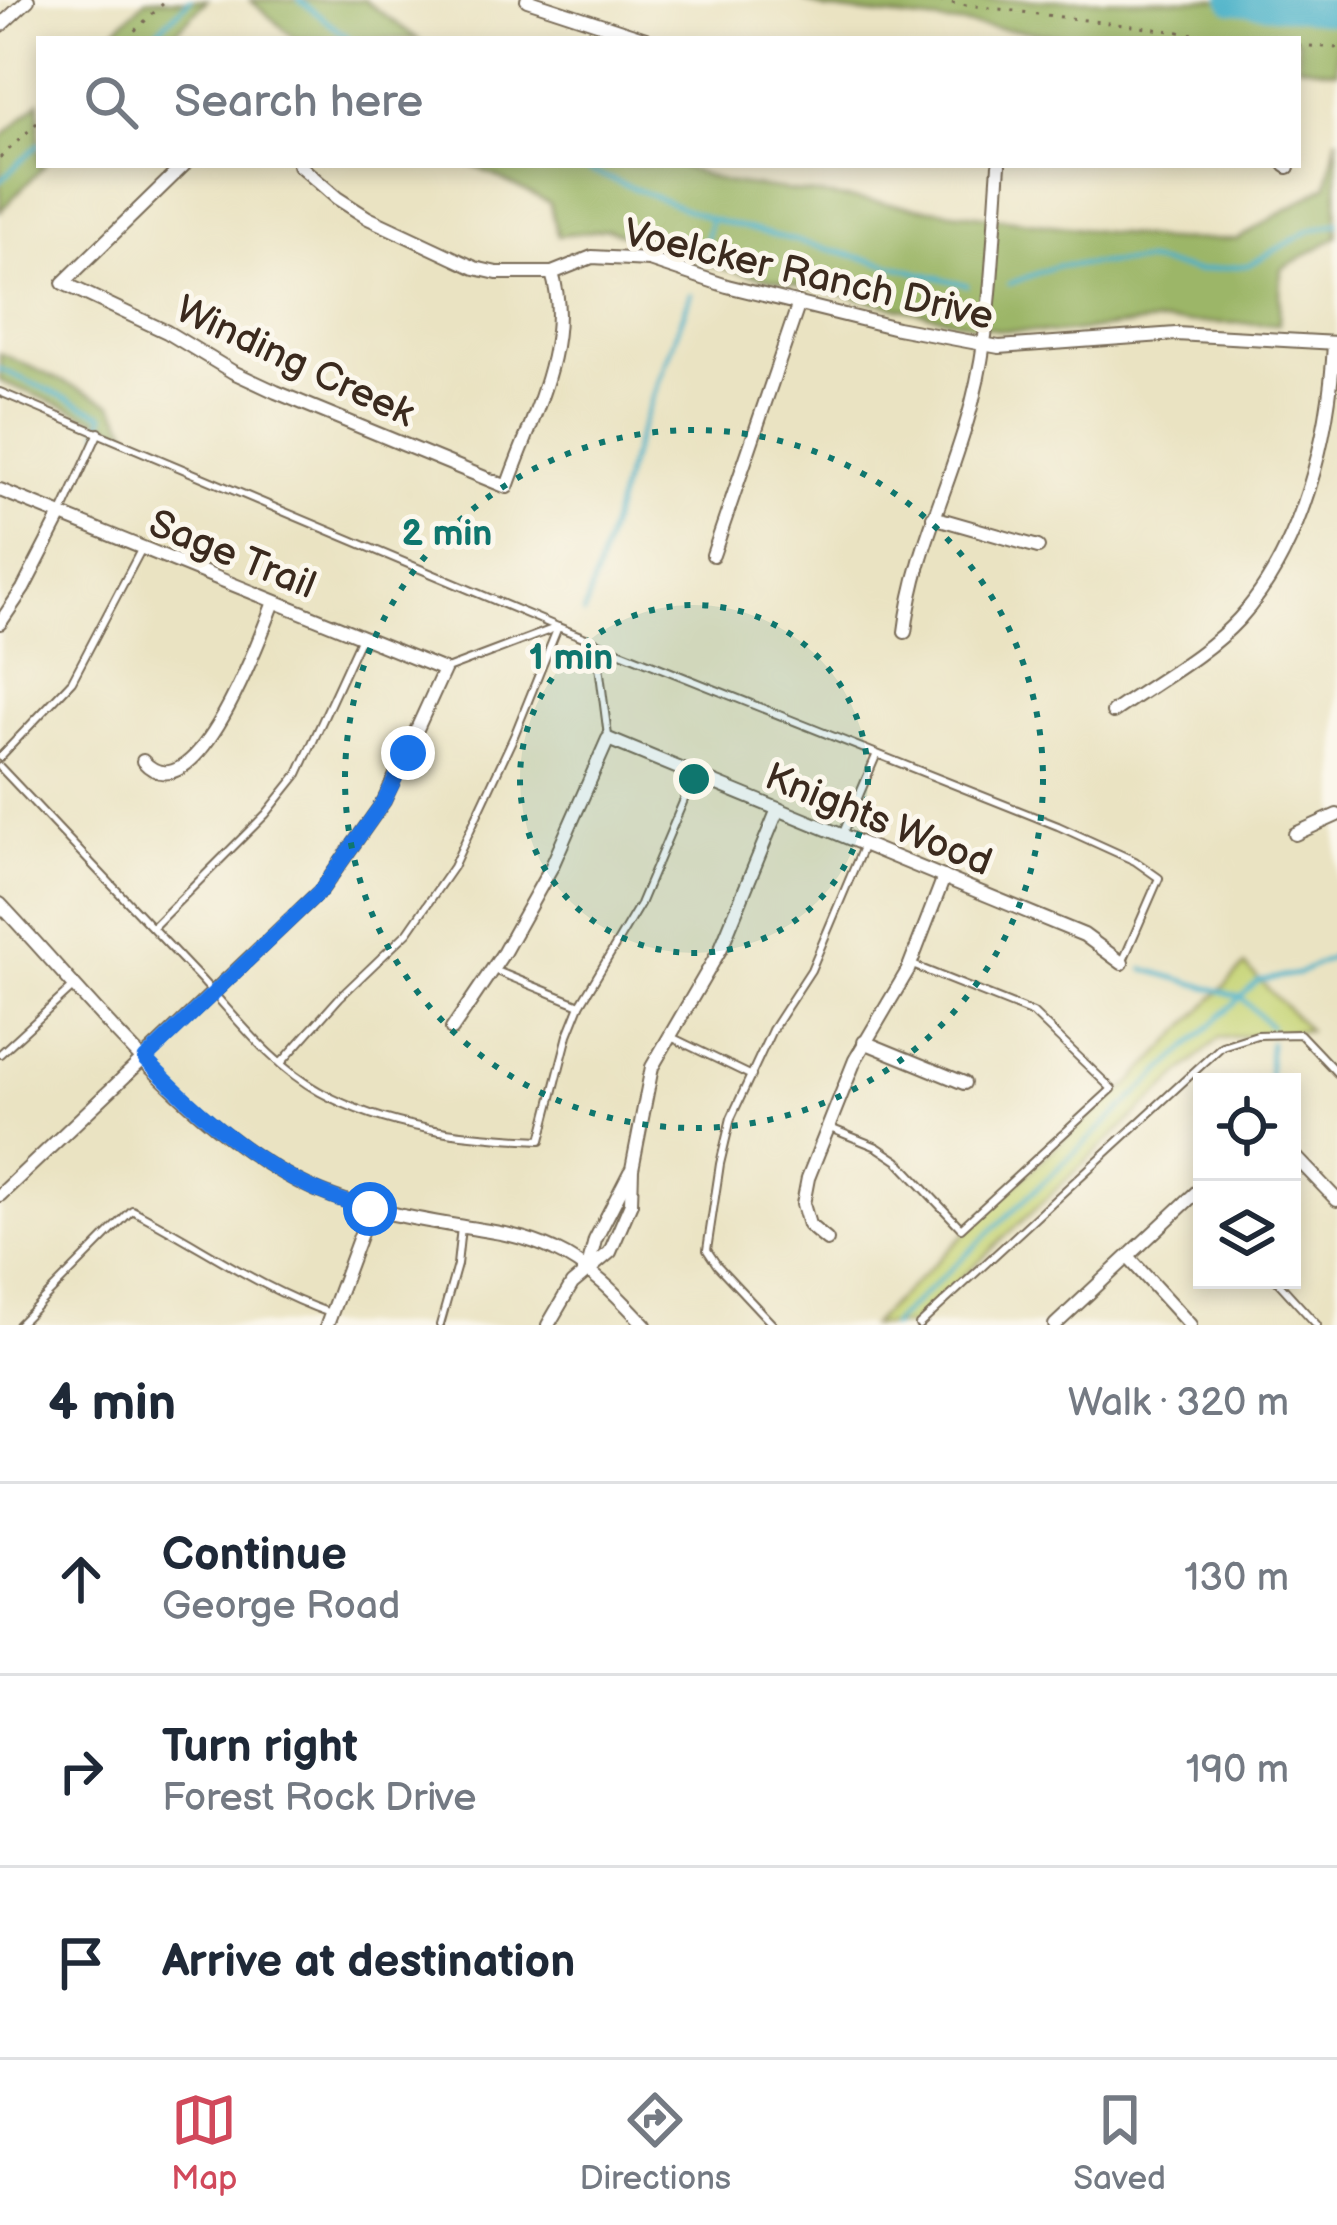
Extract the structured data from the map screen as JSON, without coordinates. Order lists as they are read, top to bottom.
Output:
{
  "streets": {
    "street": [
      "Voelcker Ranch Drive",
      "Winding Creek",
      "Sage Trail",
      "Knights Wood"
    ]
  },
  "crossings": [
    ["Voelcker Ranch Drive", "Winding Creek"]
  ],
  "page": {
    "search": "Search here",
    "heading": ["4 min", "Walk · 320 m"],
    "list": [
      ["Continue", "George Road", "130 m"],
      ["Turn right", "Forest Rock Drive", "190 m"],
      "Arrive at destination"
    ],
    "nav": ["Map", "Directions", "Saved"]
  },
  "rings": ["2 min", "1 min"]
}
